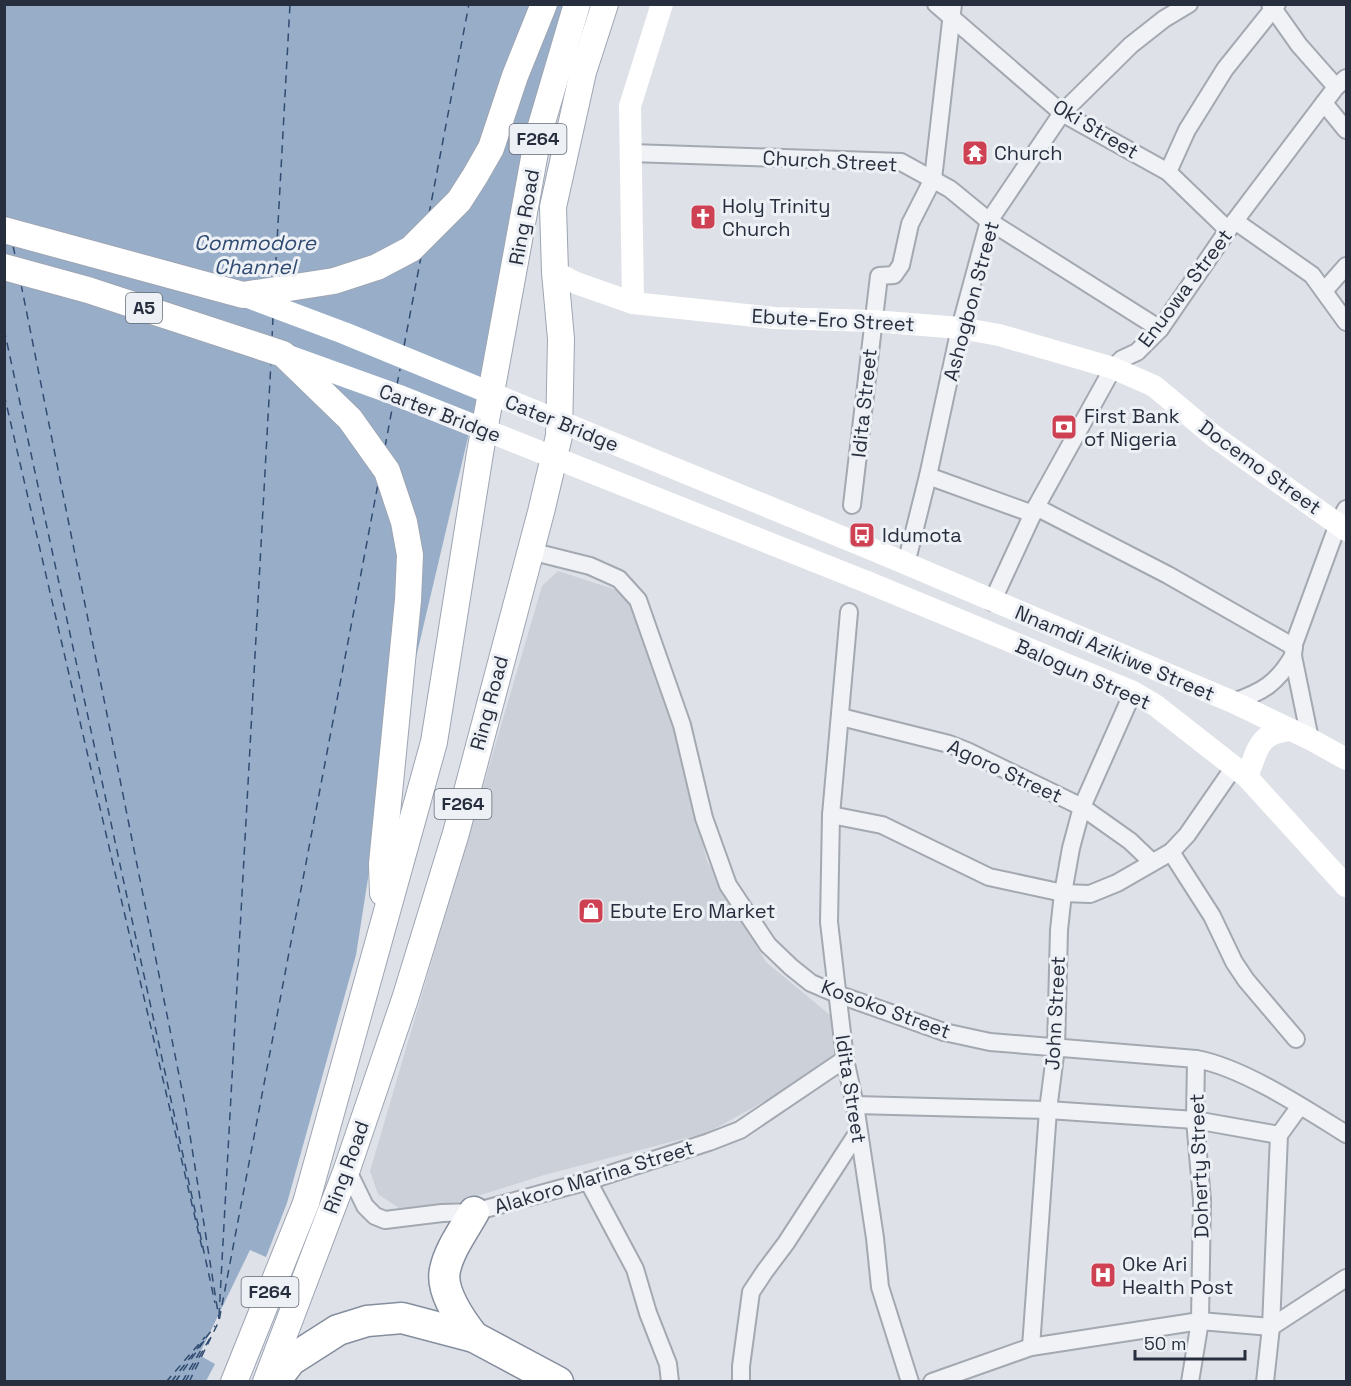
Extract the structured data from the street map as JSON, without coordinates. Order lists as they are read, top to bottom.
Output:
{
  "streets": {
    "main road": [
      "F264",
      "Ring Road",
      "A5",
      "Ebute-Ero Street",
      "Carter Bridge",
      "Cater Bridge",
      "Docemo Street",
      "Nnamdi Azikiwe Street",
      "Balogun Street"
    ],
    "street": [
      "Oki Street",
      "Church Street",
      "Enuowa Street",
      "Ashogbon Street",
      "Idita Street",
      "Agoro Street",
      "Kosoko Street",
      "John Street",
      "Doherty Street",
      "Alakoro Marina Street"
    ]
  },
  "crossings": [
    ["Oki Street", "Enuowa Street"],
    ["Oki Street", "Ashogbon Street"],
    ["Church Street", "Enuowa Street"],
    ["Church Street", "Ashogbon Street"],
    ["Church Street", "Idita Street"],
    ["Ring Road", "Ebute-Ero Street"],
    ["Ring Road", "Kosoko Street"],
    ["Ring Road", "Alakoro Marina Street"],
    ["Enuowa Street", "Ebute-Ero Street"],
    ["Enuowa Street", "Docemo Street"],
    ["Enuowa Street", "Nnamdi Azikiwe Street"],
    ["Ashogbon Street", "Ebute-Ero Street"],
    ["Ashogbon Street", "Nnamdi Azikiwe Street"],
    ["A5", "Cater Bridge"],
    ["Ebute-Ero Street", "Idita Street"],
    ["Ebute-Ero Street", "Docemo Street"],
    ["Idita Street", "Agoro Street"],
    ["Idita Street", "Kosoko Street"],
    ["Idita Street", "Alakoro Marina Street"],
    ["Carter Bridge", "Balogun Street"],
    ["Cater Bridge", "Nnamdi Azikiwe Street"],
    ["Balogun Street", "John Street"],
    ["Agoro Street", "John Street"],
    ["Kosoko Street", "John Street"],
    ["Kosoko Street", "Doherty Street"]
  ],
  "water": ["Commodore Channel"],
  "places": {
    "temple": ["Church"],
    "church": ["Holy Trinity Church"],
    "bank": ["First Bank of Nigeria"],
    "bus stop": ["Idumota"],
    "shop": ["Ebute Ero Market"],
    "hospital": ["Oke Ari Health Post"]
  },
  "scale_bar": "50 m"
}
